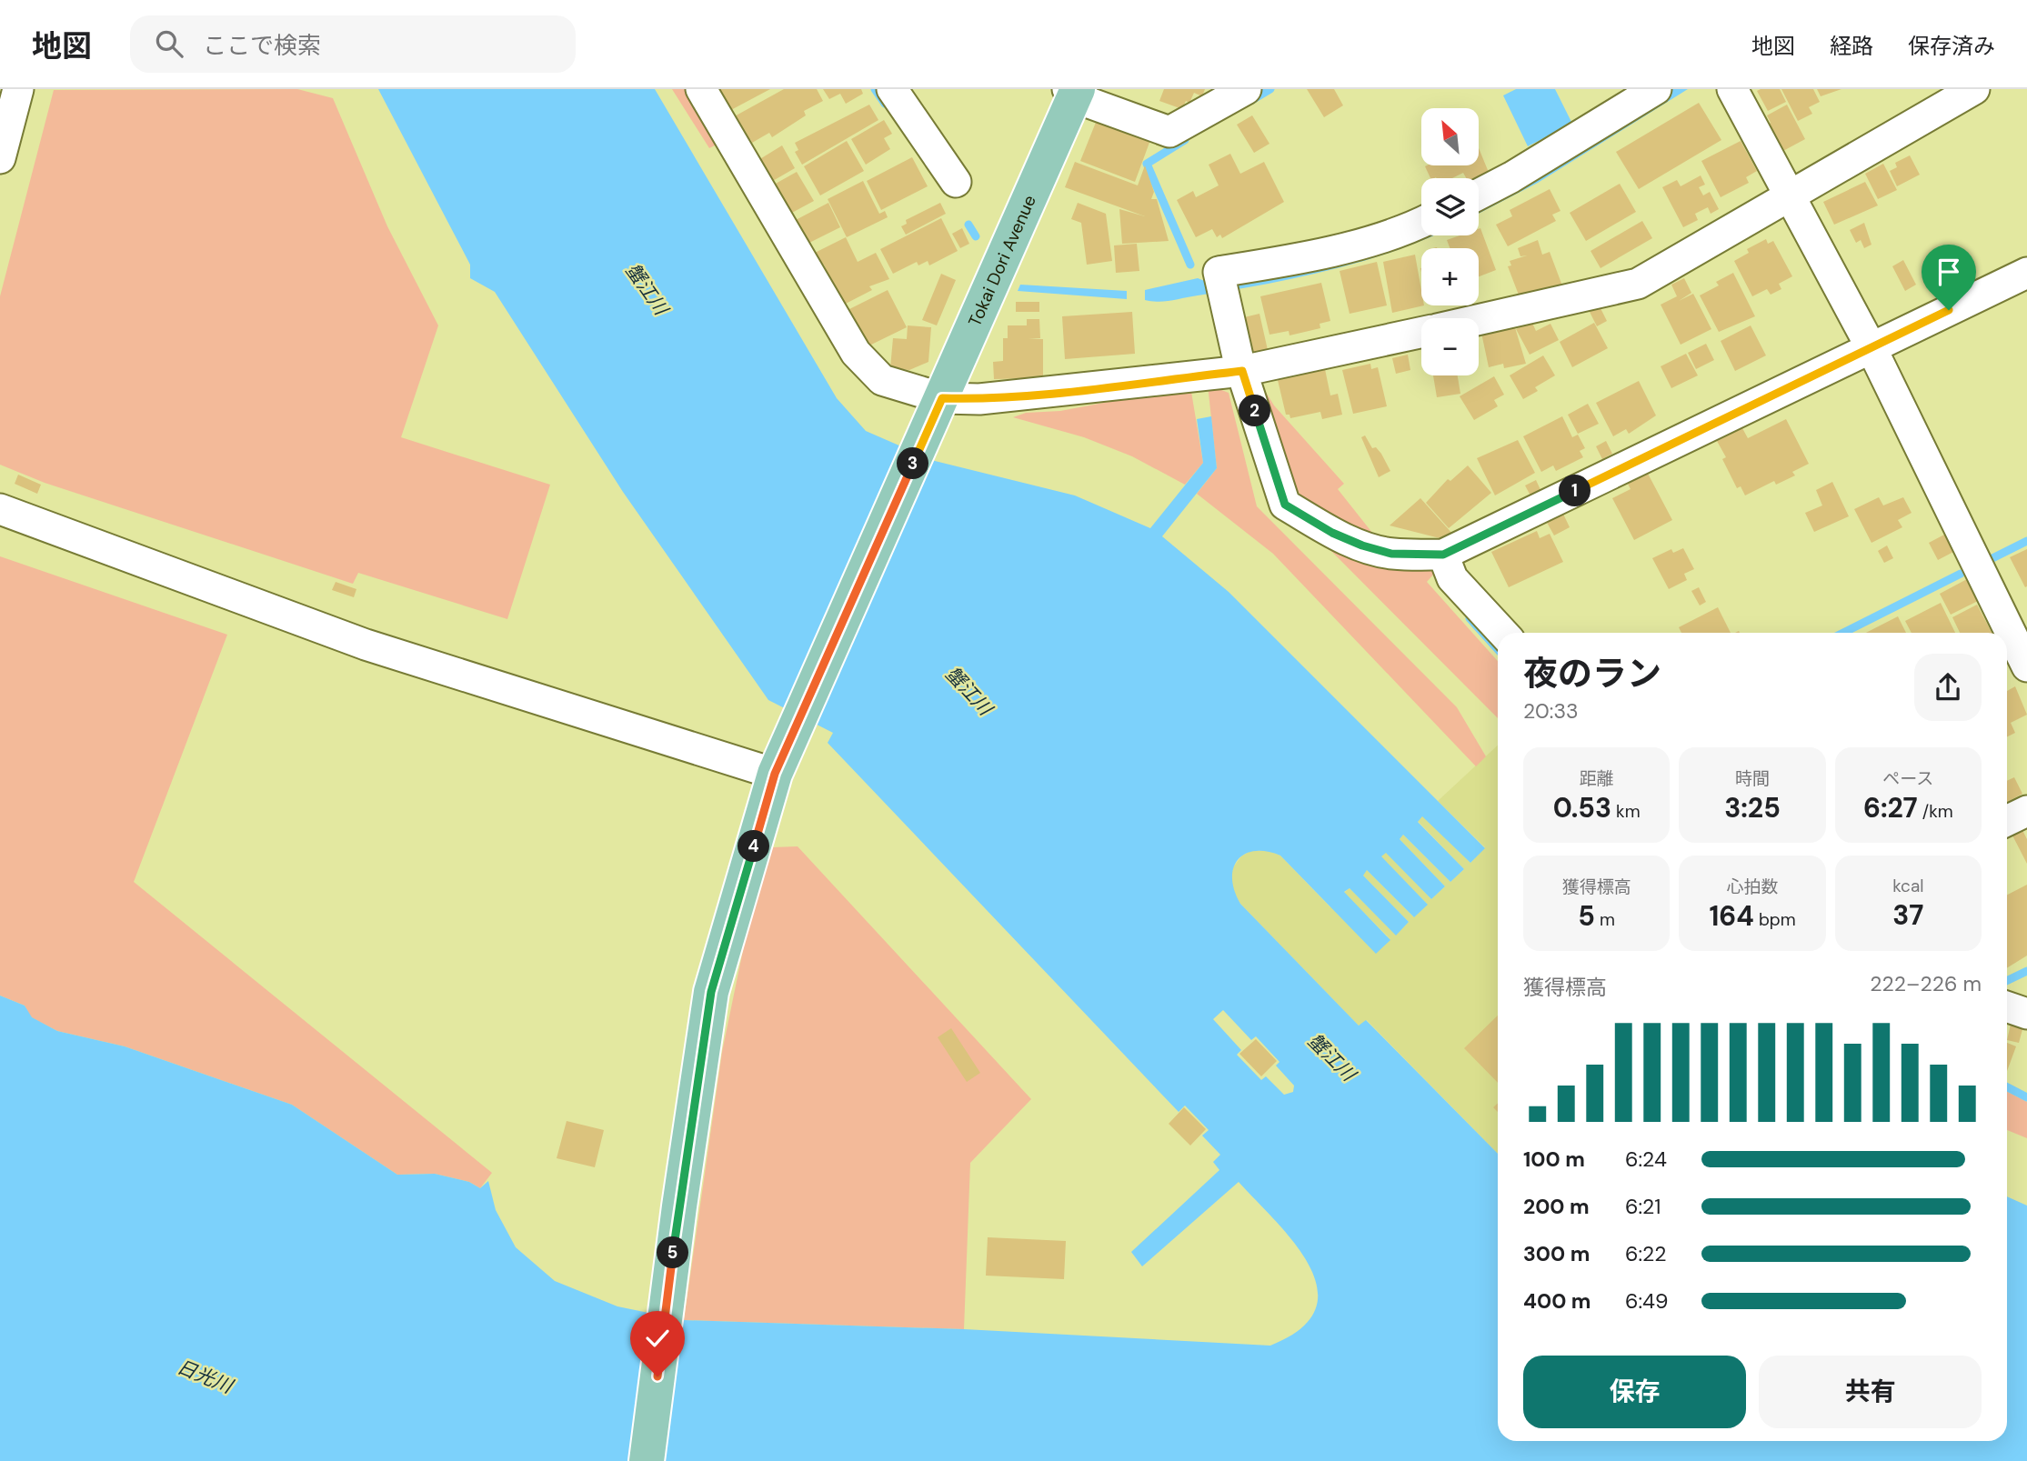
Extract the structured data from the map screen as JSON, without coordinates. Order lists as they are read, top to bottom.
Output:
{
  "streets": {
    "main road": ["Tokai Dori Avenue"]
  },
  "water": ["蟹江川", "日光川"],
  "north": "top left",
  "page": {
    "header": "地図",
    "search": "ここで検索",
    "nav": ["地図", "経路", "保存済み"],
    "map_buttons": ["+", "−"],
    "pins": [
      "2",
      "3",
      "1",
      "4",
      "5"
    ],
    "heading": ["夜のラン", "20:33"],
    "stats": [
      ["距離", "0.53 km"],
      ["時間", "3:25"],
      ["ペース", "6:27 /km"],
      ["獲得標高", "5 m"],
      ["心拍数", "164 bpm"],
      ["kcal", "37"]
    ],
    "chart": ["獲得標高", "222–226 m"],
    "list": [
      {
        "name": "100 m",
        "note": "6:24"
      },
      {
        "name": "200 m",
        "note": "6:21"
      },
      {
        "name": "300 m",
        "note": "6:22"
      },
      {
        "name": "400 m",
        "note": "6:49"
      }
    ],
    "buttons": ["保存", "共有"]
  }
}
